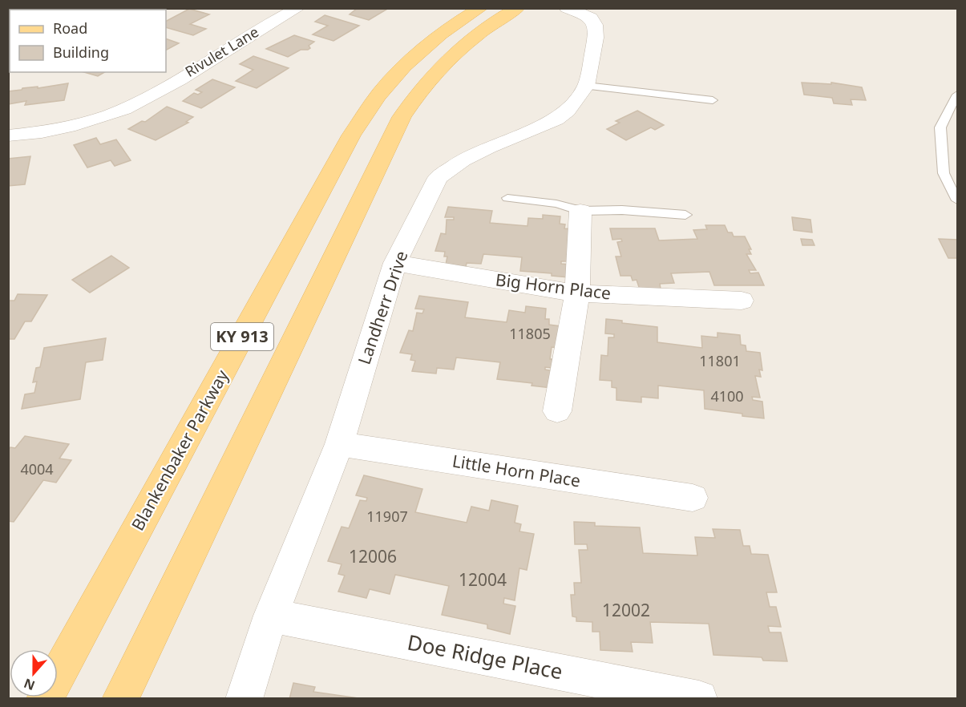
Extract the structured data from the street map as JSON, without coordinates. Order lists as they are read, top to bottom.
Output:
{
  "streets": {
    "main road": ["KY 913", "Blankenbaker Parkway"],
    "street": [
      "Rivulet Lane",
      "Big Horn Place",
      "Landherr Drive",
      "Little Horn Place",
      "Doe Ridge Place"
    ]
  },
  "crossings": [
    ["Big Horn Place", "Landherr Drive"],
    ["Landherr Drive", "Little Horn Place"],
    ["Landherr Drive", "Doe Ridge Place"]
  ],
  "house_numbers": [
    "11805",
    "11801",
    "4100",
    "4004",
    "11907",
    "12006",
    "12004",
    "12002"
  ],
  "legend": ["Road", "Building"],
  "north": "bottom"
}
